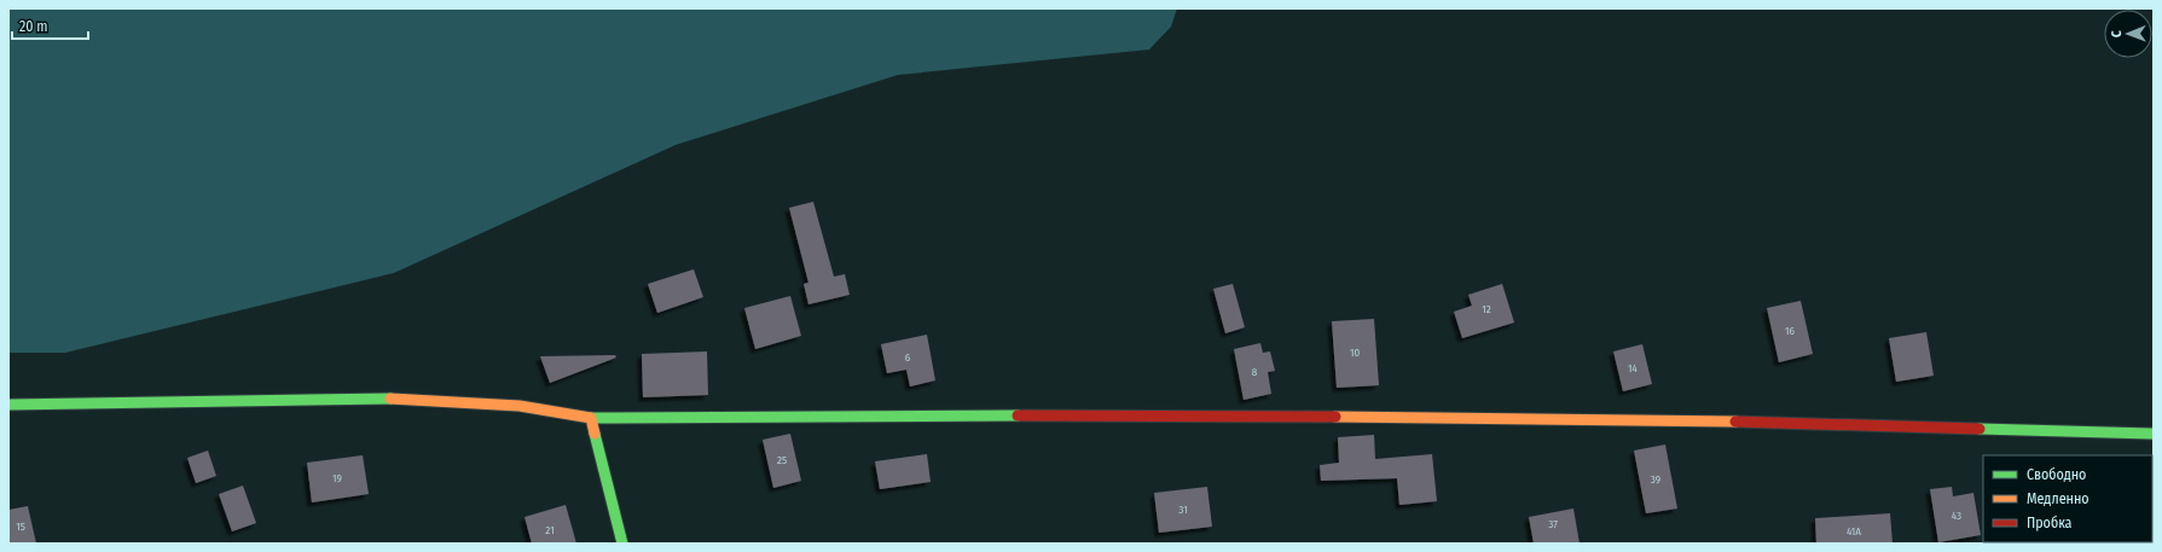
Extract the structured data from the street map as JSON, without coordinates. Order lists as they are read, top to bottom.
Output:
{
  "house_numbers": [
    "12",
    "16",
    "10",
    "6",
    "14",
    "8",
    "25",
    "19",
    "39",
    "31",
    "43",
    "37",
    "15",
    "21",
    "41А"
  ],
  "legend": ["Свободно", "Медленно", "Пробка"],
  "scale_bar": "20 m",
  "north": "left"
}
